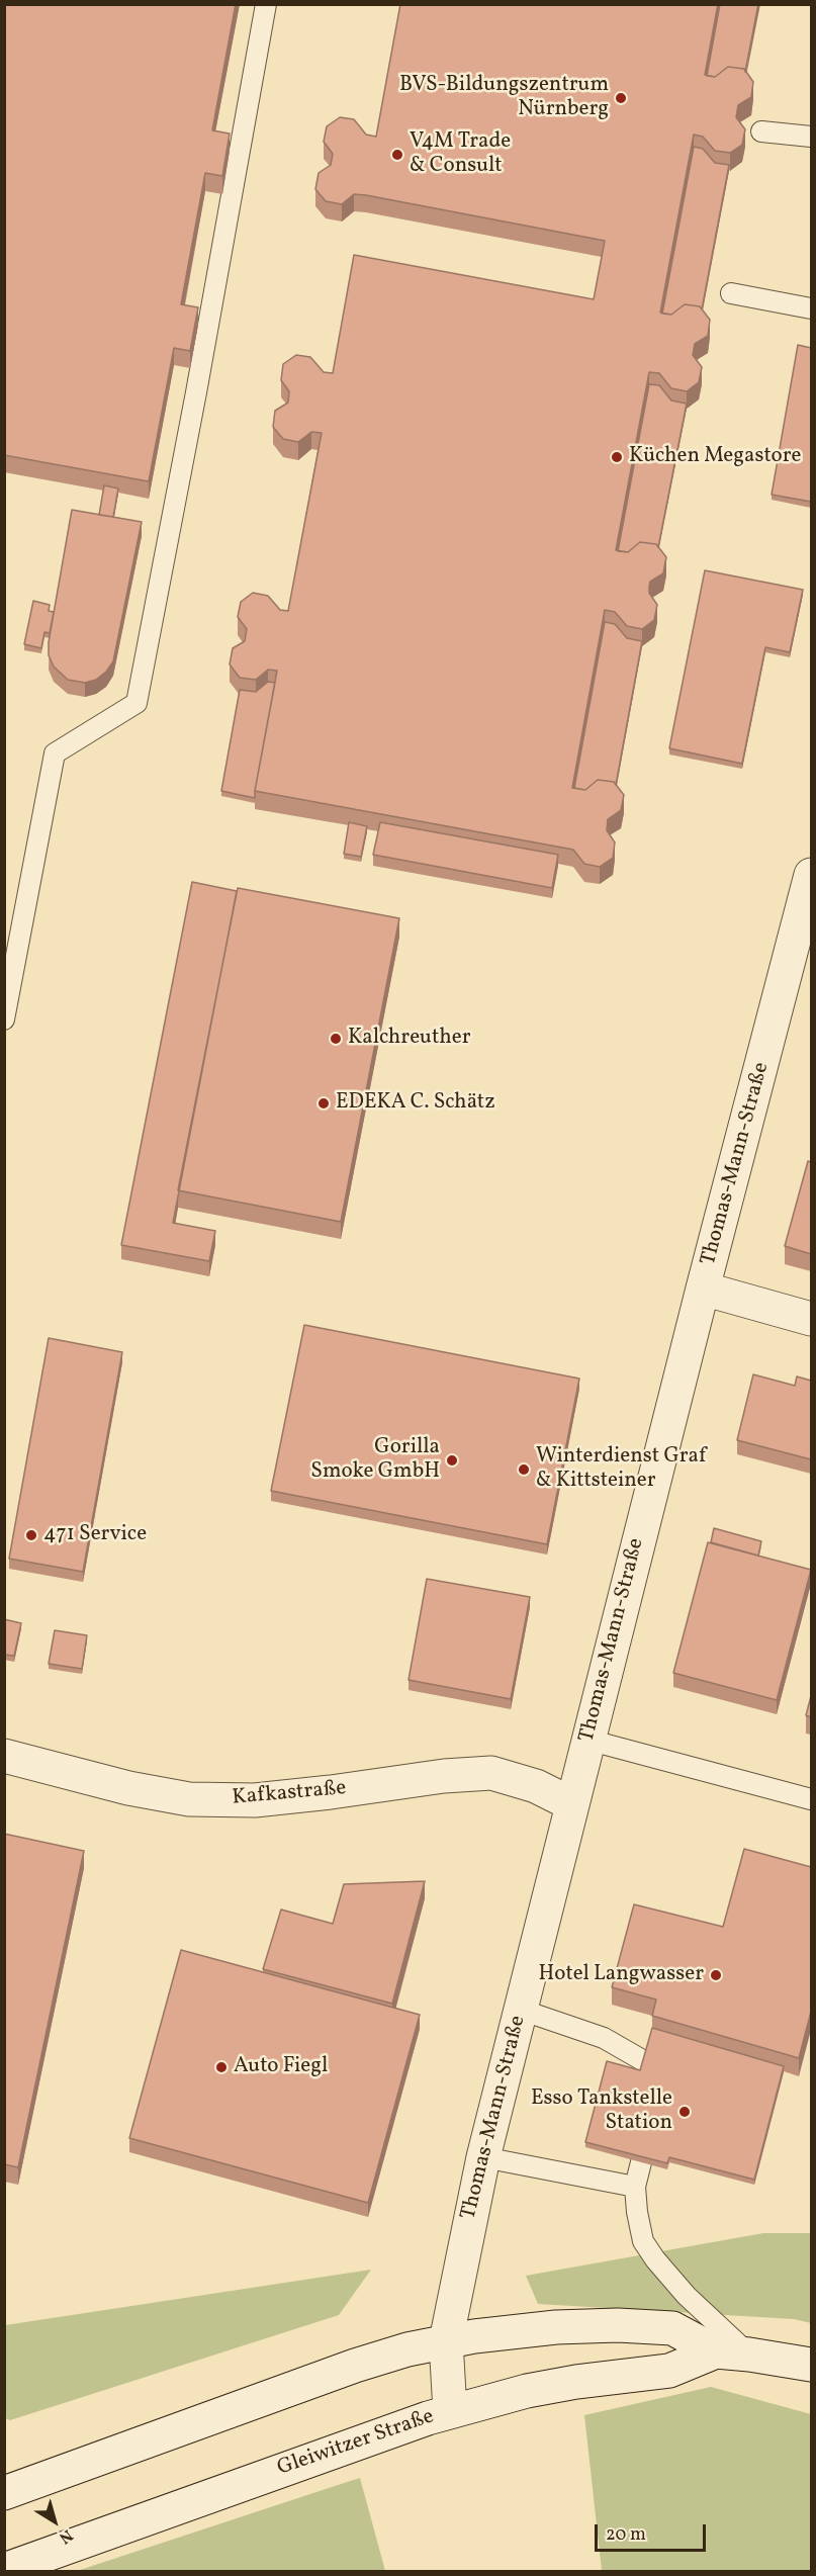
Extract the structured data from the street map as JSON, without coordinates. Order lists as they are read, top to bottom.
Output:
{
  "streets": {
    "street": ["Thomas-Mann-Straße", "Kafkastraße", "Gleiwitzer Straße"]
  },
  "crossings": [
    ["Thomas-Mann-Straße", "Kafkastraße"],
    ["Thomas-Mann-Straße", "Gleiwitzer Straße"]
  ],
  "places": [
    "BVS-Bildungszentrum Nürnberg",
    "V4M Trade & Consult",
    "Küchen Megastore",
    "Kalchreuther",
    "EDEKA C. Schätz",
    "Gorilla Smoke GmbH",
    "Winterdienst Graf & Kittsteiner",
    "471 Service",
    "Hotel Langwasser",
    "Auto Fiegl",
    "Esso Tankstelle Station"
  ],
  "scale_bar": "20 m",
  "north": "bottom right"
}
